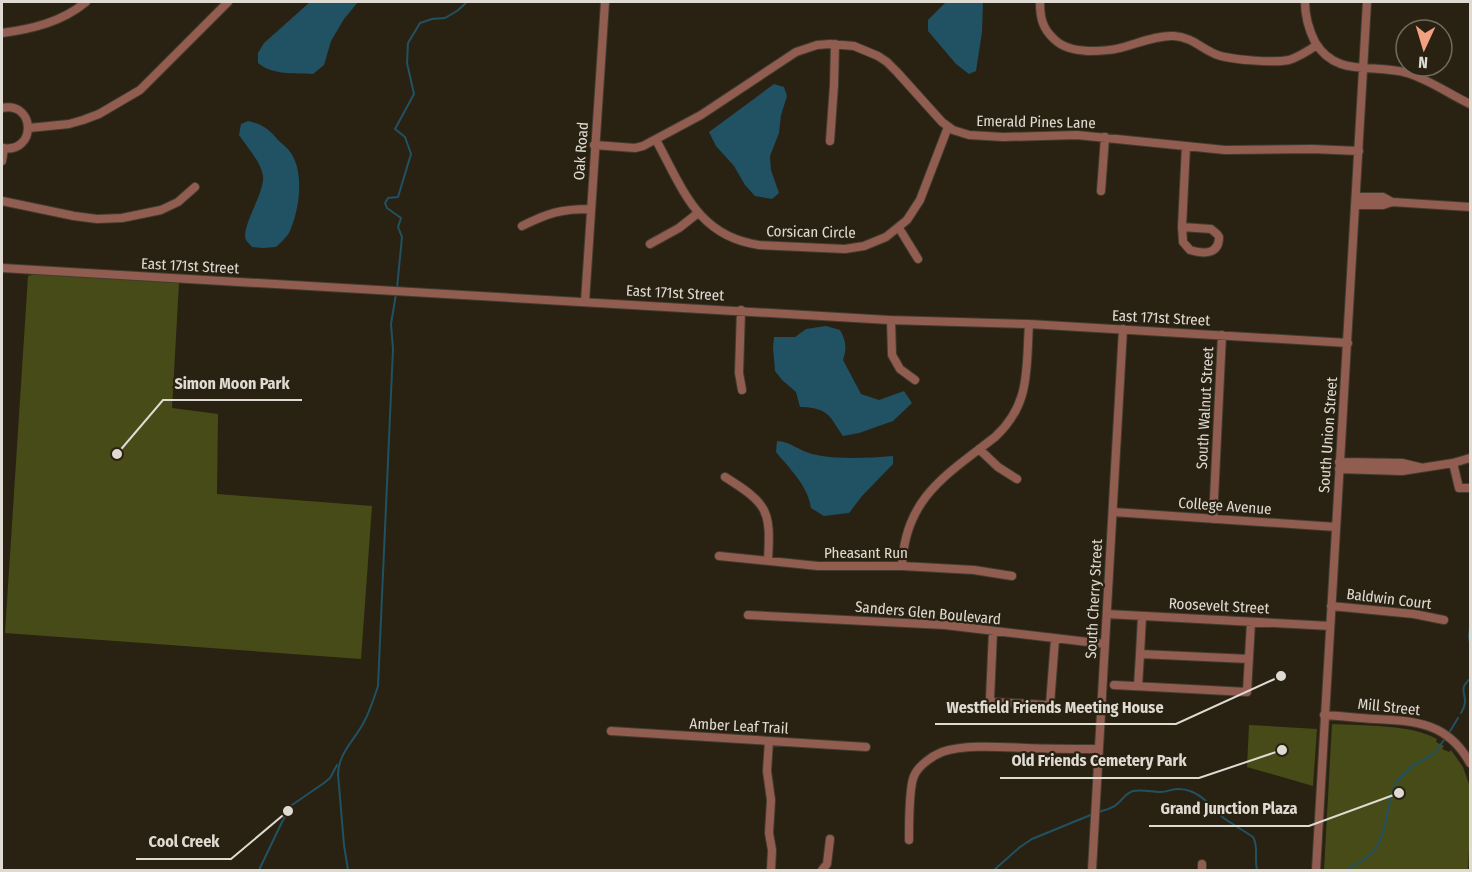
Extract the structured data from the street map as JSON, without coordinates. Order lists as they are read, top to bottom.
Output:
{
  "streets": {
    "street": [
      "Emerald Pines Lane",
      "Oak Road",
      "Corsican Circle",
      "East 171st Street",
      "South Walnut Street",
      "South Union Street",
      "College Avenue",
      "Pheasant Run",
      "South Cherry Street",
      "Baldwin Court",
      "Roosevelt Street",
      "Sanders Glen Boulevard",
      "Mill Street",
      "Amber Leaf Trail"
    ]
  },
  "crossings": [
    ["Emerald Pines Lane", "Oak Road"],
    ["Emerald Pines Lane", "Corsican Circle"],
    ["Emerald Pines Lane", "South Union Street"],
    ["Oak Road", "East 171st Street"],
    ["East 171st Street", "South Walnut Street"],
    ["East 171st Street", "South Union Street"],
    ["East 171st Street", "South Cherry Street"],
    ["South Walnut Street", "College Avenue"],
    ["South Union Street", "College Avenue"],
    ["South Union Street", "Baldwin Court"],
    ["South Union Street", "Roosevelt Street"],
    ["South Union Street", "Mill Street"],
    ["College Avenue", "South Cherry Street"],
    ["South Cherry Street", "Roosevelt Street"],
    ["South Cherry Street", "Sanders Glen Boulevard"]
  ],
  "places": [
    "Simon Moon Park",
    "Westfield Friends Meeting House",
    "Old Friends Cemetery Park",
    "Grand Junction Plaza",
    "Cool Creek"
  ],
  "north": "bottom"
}
